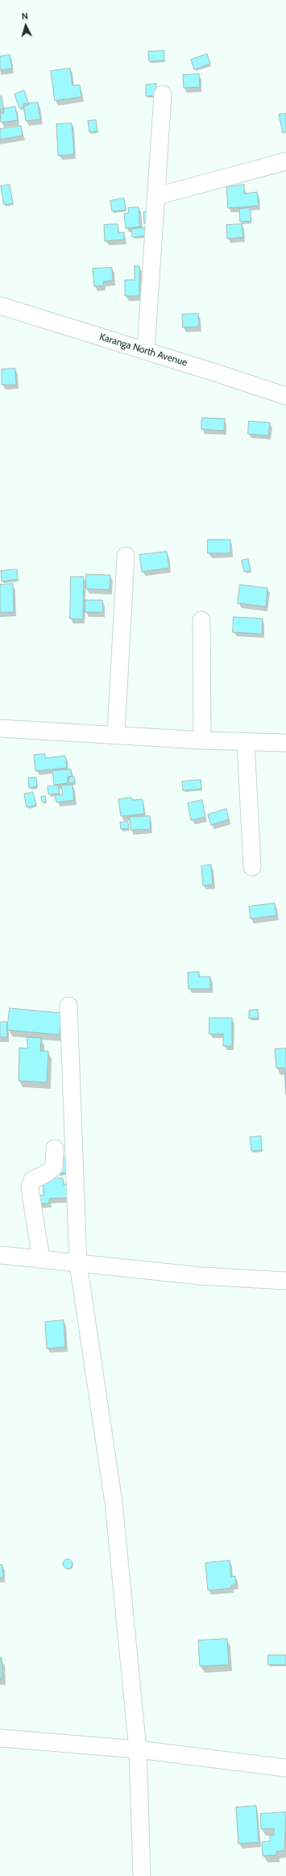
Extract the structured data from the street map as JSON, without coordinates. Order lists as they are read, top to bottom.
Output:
{
  "streets": {
    "street": ["Karanga North Avenue"]
  },
  "north": "top"
}
